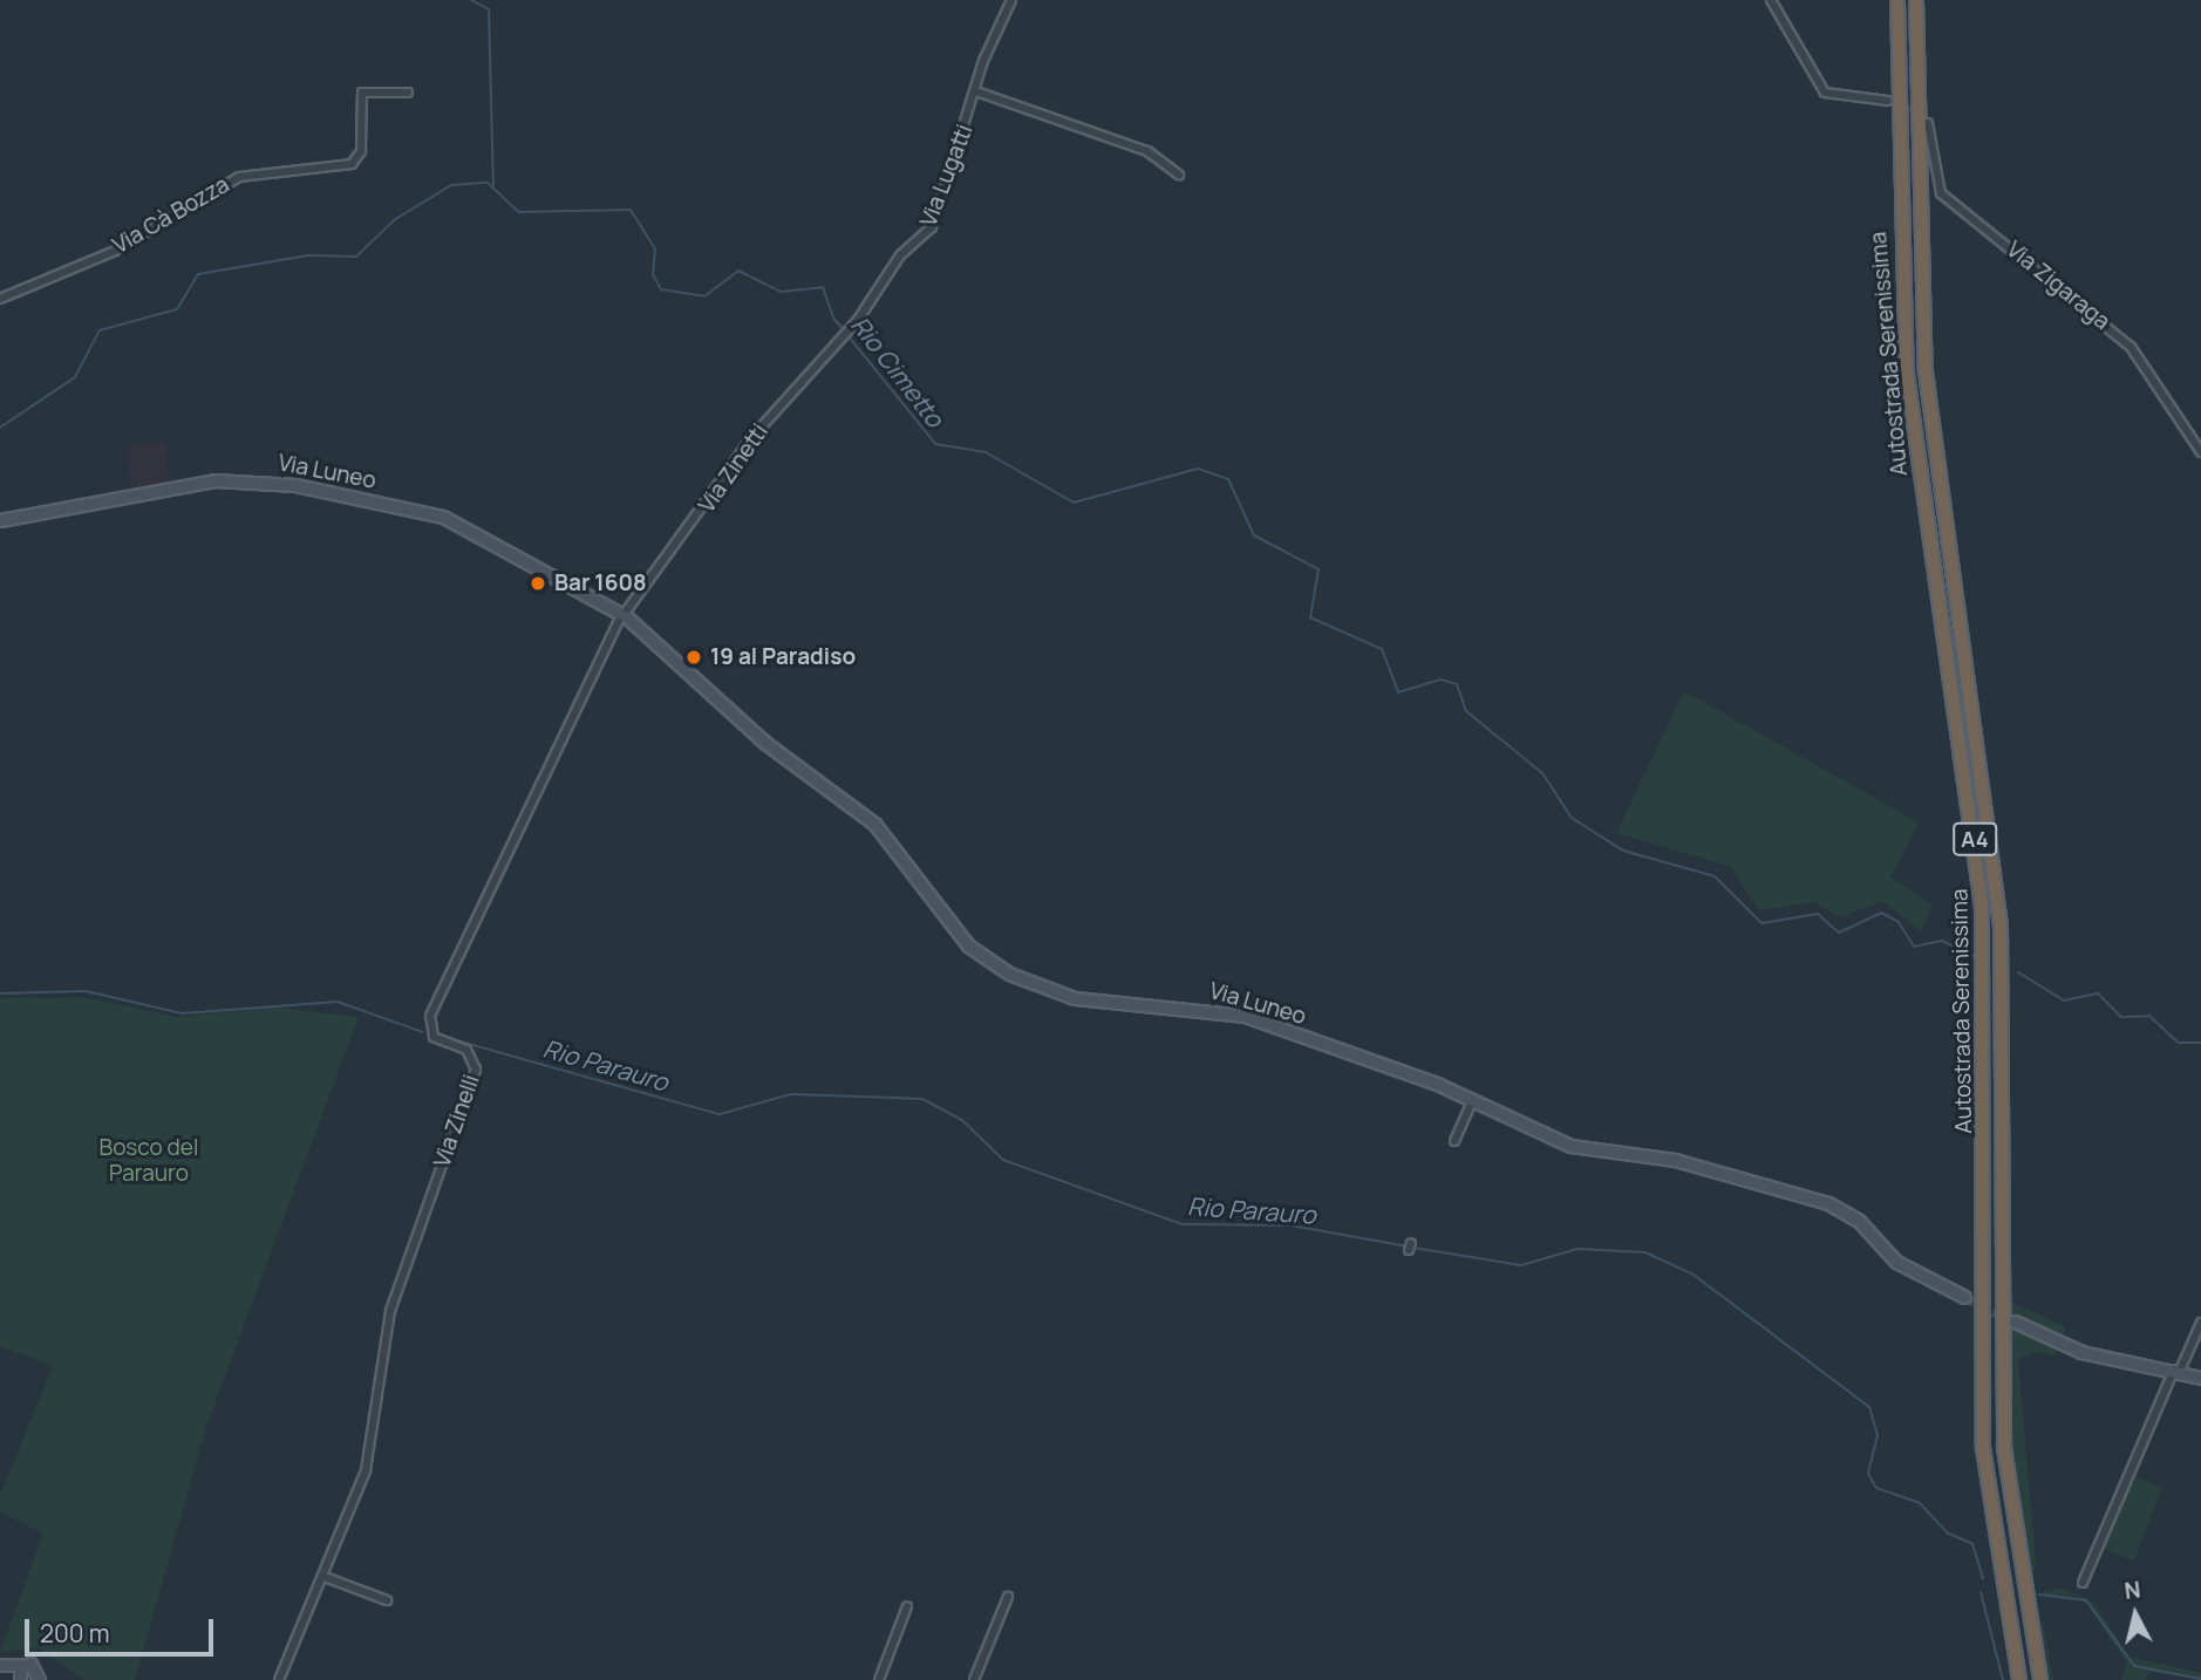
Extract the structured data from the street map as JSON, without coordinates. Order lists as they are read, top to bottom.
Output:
{
  "streets": {
    "highway": ["Autostrada Serenissima", "A4"],
    "street": [
      "Via Lugatti",
      "Via Cà Bozza",
      "Via Zigaraga",
      "Via Zinetti",
      "Via Luneo",
      "Via Zinelli"
    ]
  },
  "crossings": [
    ["Via Lugatti", "Via Zinetti"],
    ["Via Zinetti", "Via Luneo"],
    ["Via Zinetti", "Via Zinelli"],
    ["Via Luneo", "Via Zinelli"]
  ],
  "water": ["Rio Cimetto", "Rio Parauro"],
  "parks": ["Bosco del Parauro"],
  "places": ["Bar 1608", "19 al Paradiso"],
  "scale_bar": "200 m",
  "north": "top"
}
